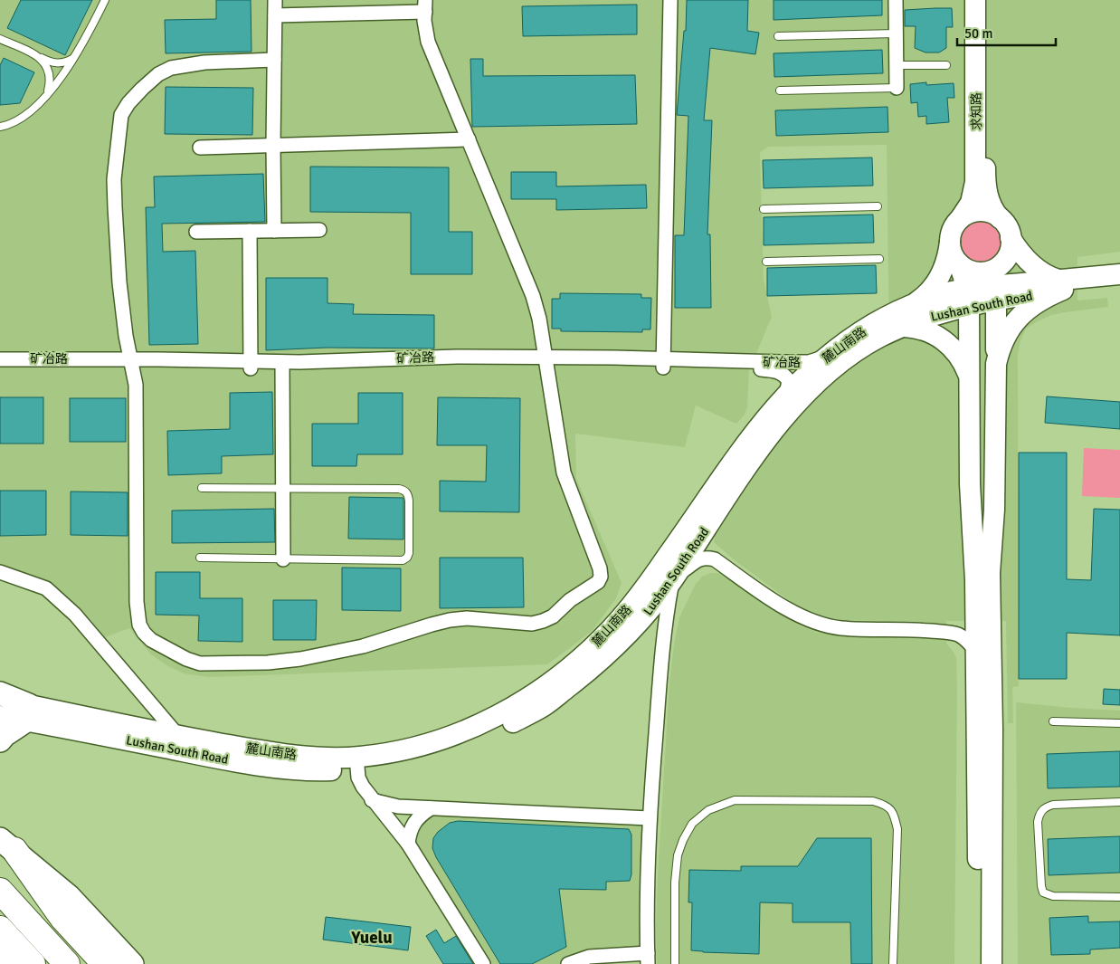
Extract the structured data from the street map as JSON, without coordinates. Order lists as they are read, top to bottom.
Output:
{
  "streets": {
    "main road": ["求知路", "Lushan South Road", "麓山南路"],
    "street": ["矿冶路"]
  },
  "crossings": [
    ["Lushan South Road", "麓山南路"],
    ["麓山南路", "矿冶路"]
  ],
  "districts": ["Yuelu"],
  "scale_bar": "50 m"
}
